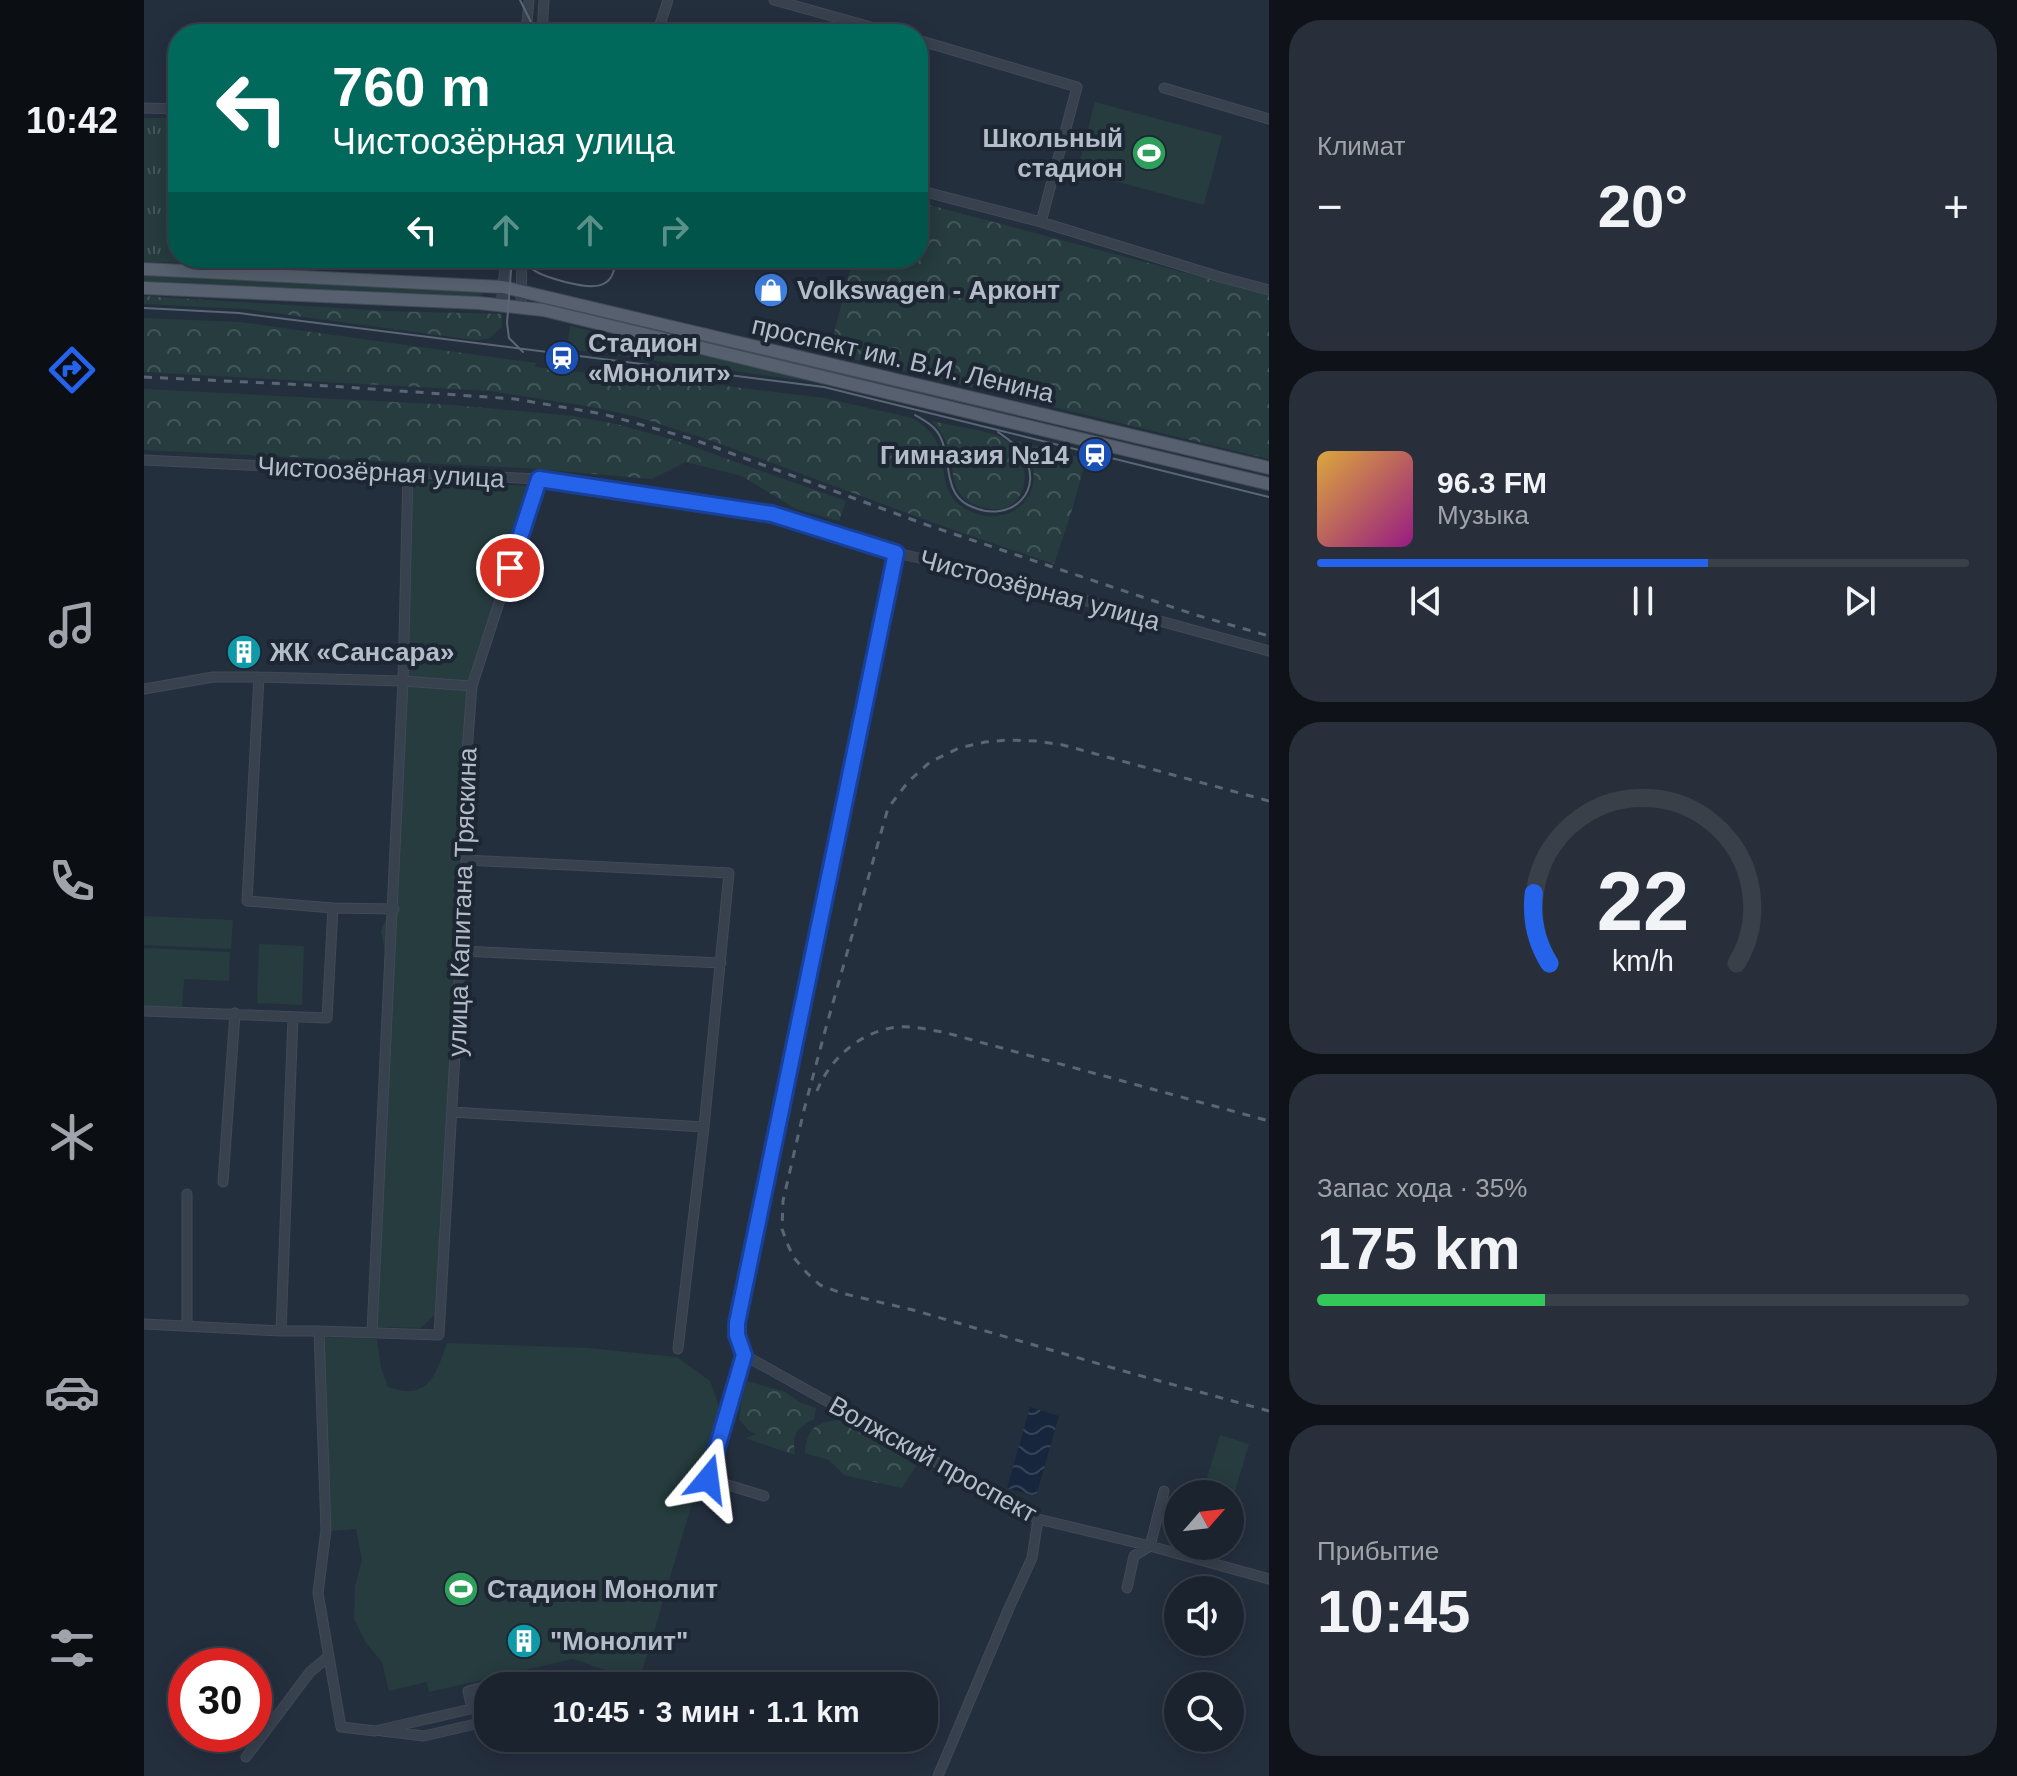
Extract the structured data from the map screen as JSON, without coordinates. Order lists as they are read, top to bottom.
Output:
{
  "streets": {
    "main road": ["проспект им. В.И. Ленина"],
    "street": ["Чистоозёрная улица", "улица Капитана Тряскина", "Волжский проспект"]
  },
  "crossings": [
    ["Чистоозёрная улица", "улица Капитана Тряскина"]
  ],
  "places": {
    "sports": ["Школьный стадион", "Стадион Монолит"],
    "shop": ["Volkswagen - Арконт"],
    "station": ["Стадион «Монолит»", "Гимназия №14"],
    "building": ["ЖК «Сансара»", "\"Монолит\""]
  },
  "north": "top right",
  "page": {
    "tabs": "10:42",
    "tile": [
      "Климат",
      ["Запас хода · 35%", "175 km"],
      ["Прибытие", "10:45"]
    ],
    "turn": ["760 m", "Чистоозёрная улица"],
    "heat": ["−", "20°", "+"],
    "song": ["96.3 FM", "Музыка"],
    "limit": "30",
    "trip": "10:45 · 3 мин · 1.1 km",
    "gauge": ["22", "km/h"]
  }
}
